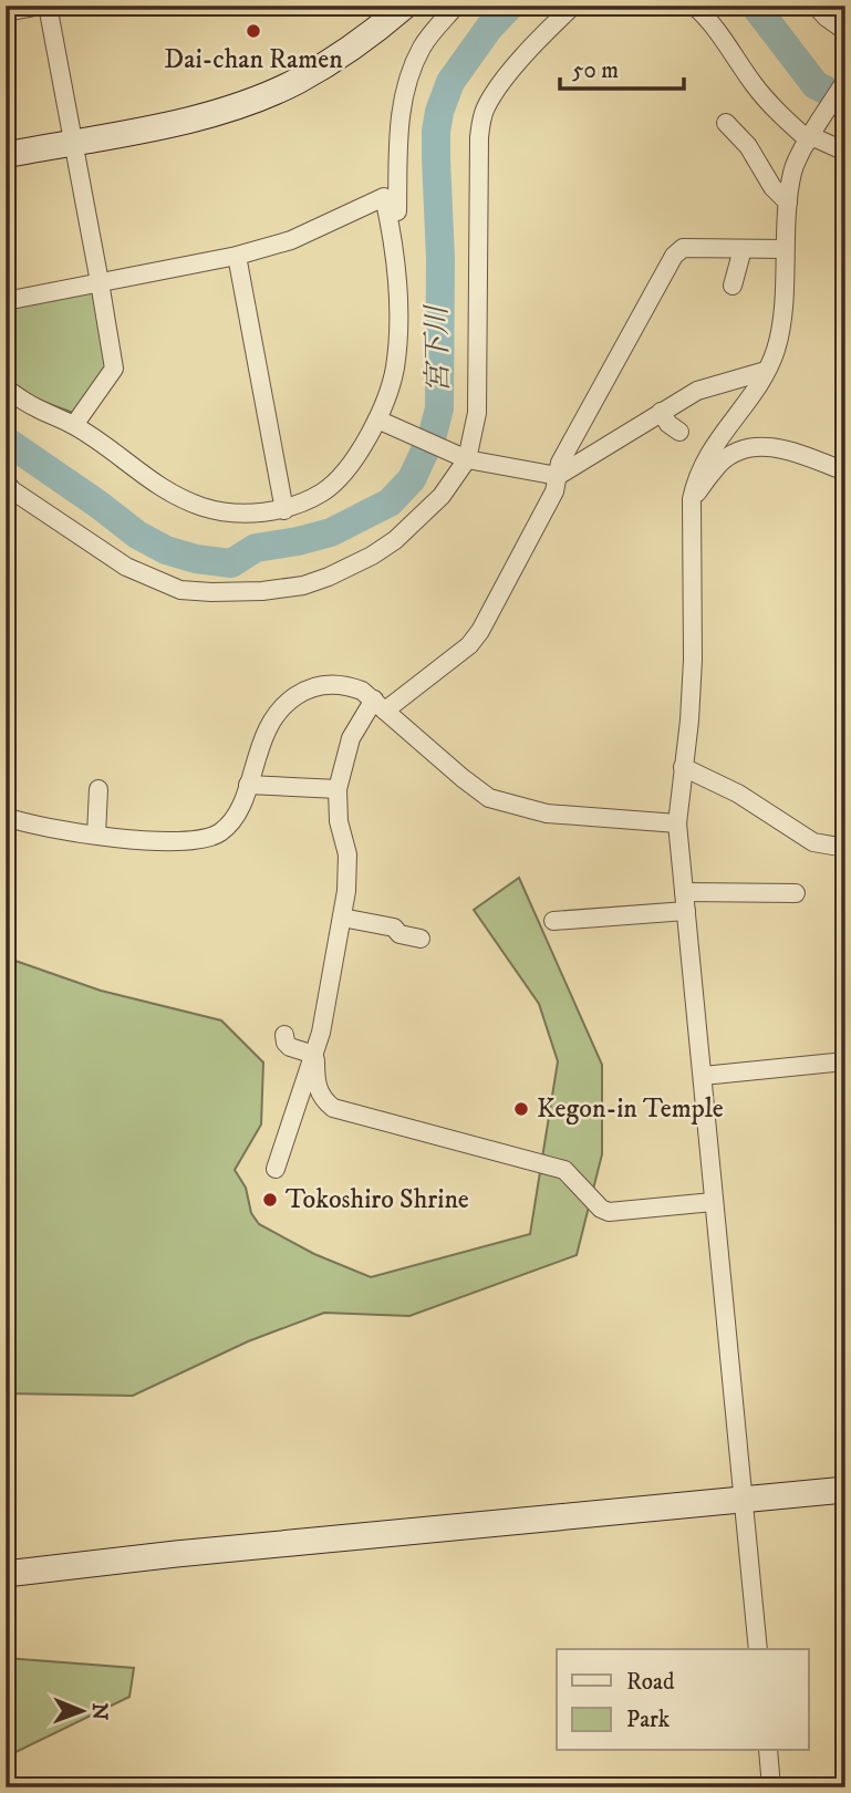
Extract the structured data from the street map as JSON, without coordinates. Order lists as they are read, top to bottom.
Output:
{
  "water": ["宮下川"],
  "places": ["Dai-chan Ramen", "Kegon-in Temple", "Tokoshiro Shrine"],
  "legend": ["Road", "Park"],
  "scale_bar": "50 m",
  "north": "right"
}
